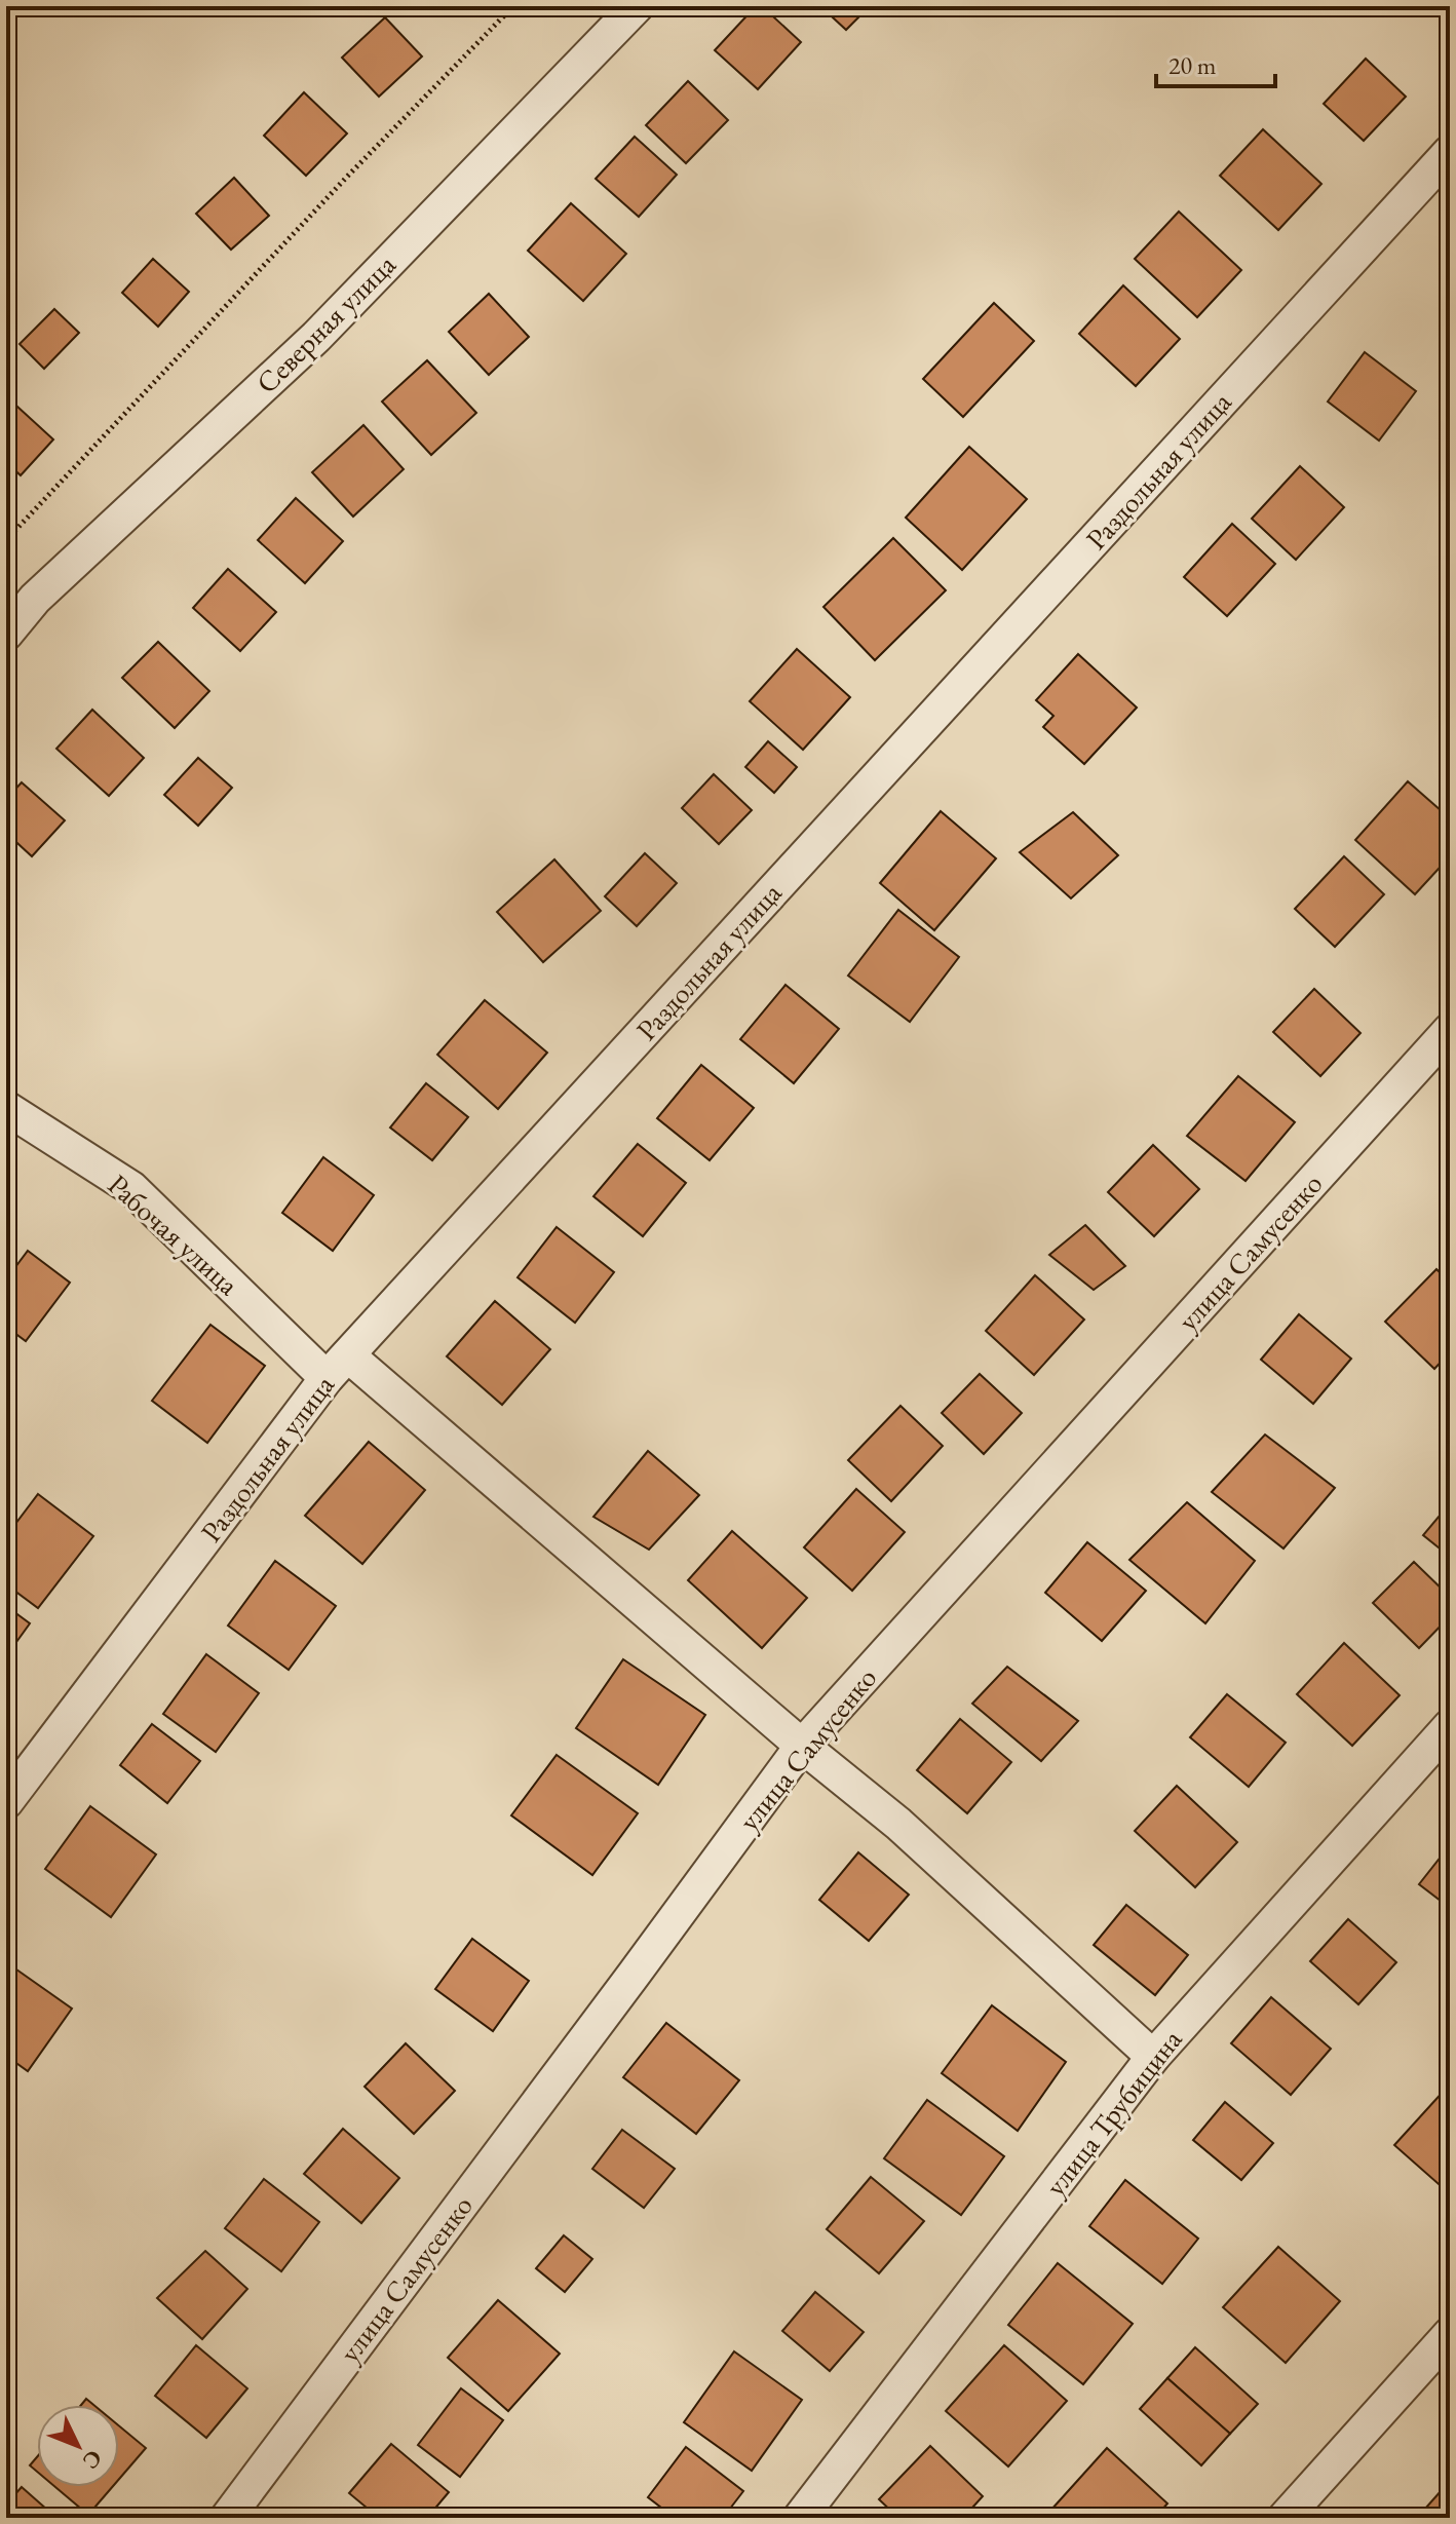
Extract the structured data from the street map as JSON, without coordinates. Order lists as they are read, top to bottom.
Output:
{
  "streets": {
    "street": [
      "Северная улица",
      "Раздольная улица",
      "Рабочая улица",
      "улица Самусенко",
      "улица Трубицина"
    ]
  },
  "crossings": [
    ["Раздольная улица", "Рабочая улица"],
    ["Рабочая улица", "улица Самусенко"],
    ["Рабочая улица", "улица Трубицина"]
  ],
  "scale_bar": "20 m",
  "north": "bottom right"
}
